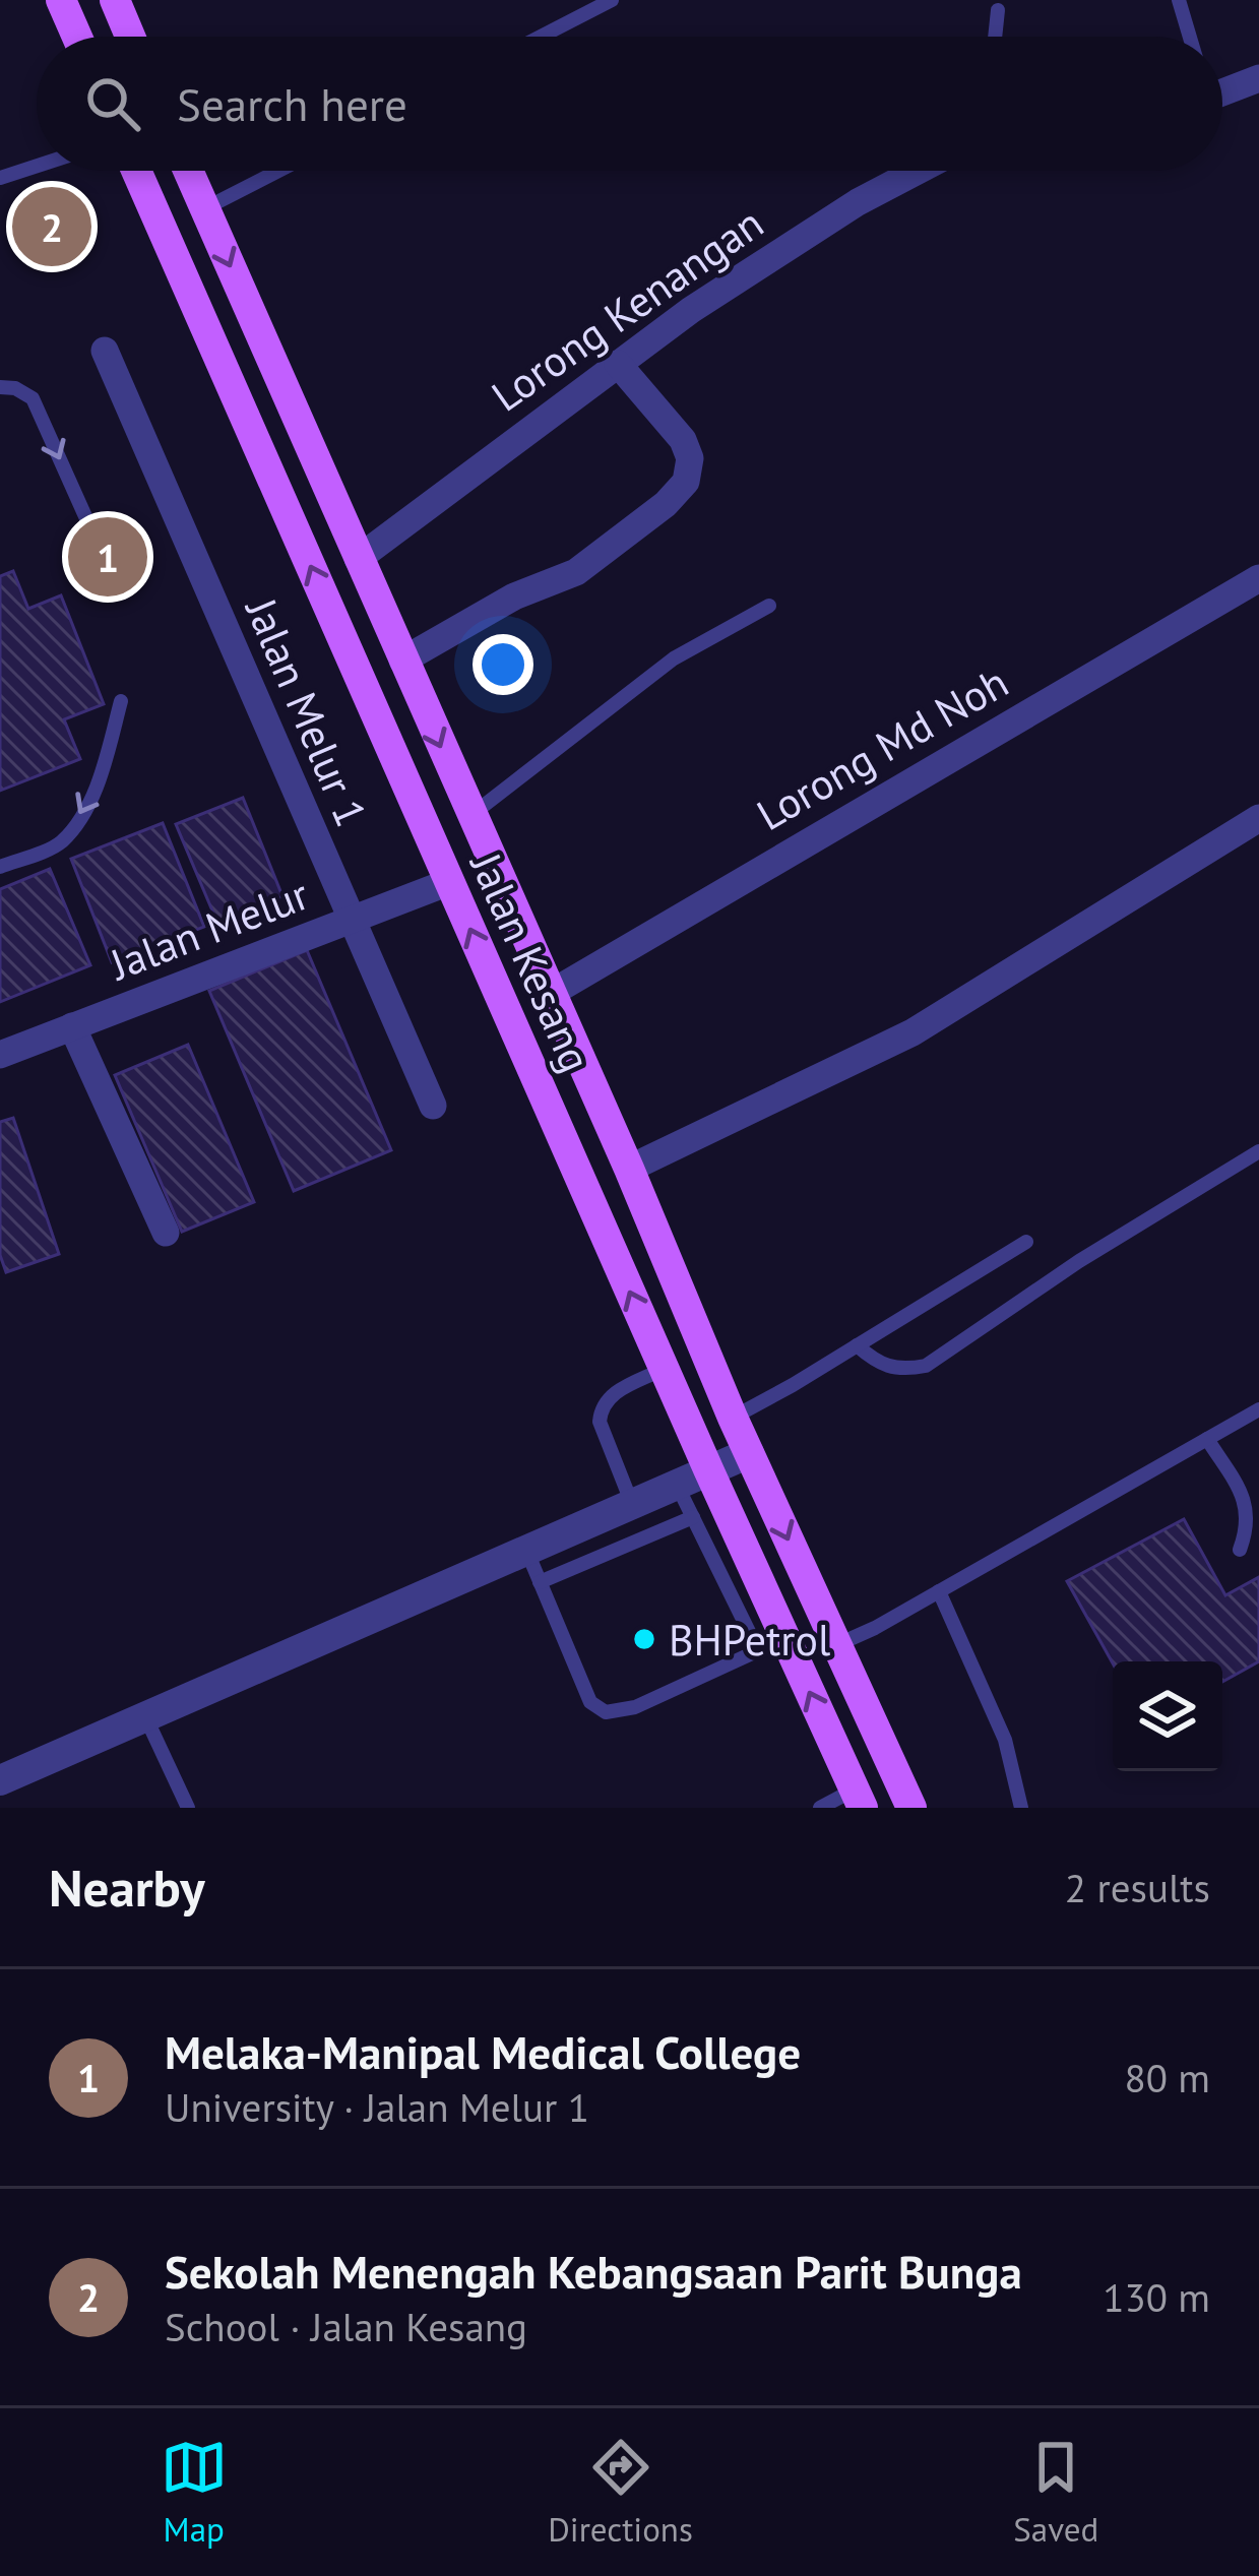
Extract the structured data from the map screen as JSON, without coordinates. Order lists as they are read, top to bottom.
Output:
{
  "streets": {
    "main road": ["Jalan Kesang"],
    "street": [
      "Lorong Kenangan",
      "Jalan Melur 1",
      "Lorong Md Noh",
      "Jalan Melur"
    ]
  },
  "crossings": [
    ["Lorong Kenangan", "Jalan Kesang"],
    ["Jalan Melur 1", "Jalan Melur"],
    ["Lorong Md Noh", "Jalan Kesang"],
    ["Jalan Melur", "Jalan Kesang"]
  ],
  "places": ["BHPetrol"],
  "page": {
    "search": "Search here",
    "pins": ["2", "1"],
    "heading": ["Nearby", "2 results"],
    "list": [
      {
        "mark": "1",
        "name": "Melaka-Manipal Medical College",
        "note": "University · Jalan Melur 1",
        "value": "80 m"
      },
      {
        "mark": "2",
        "name": "Sekolah Menengah Kebangsaan Parit Bunga",
        "note": "School · Jalan Kesang",
        "value": "130 m"
      }
    ],
    "nav": ["Map", "Directions", "Saved"]
  }
}
